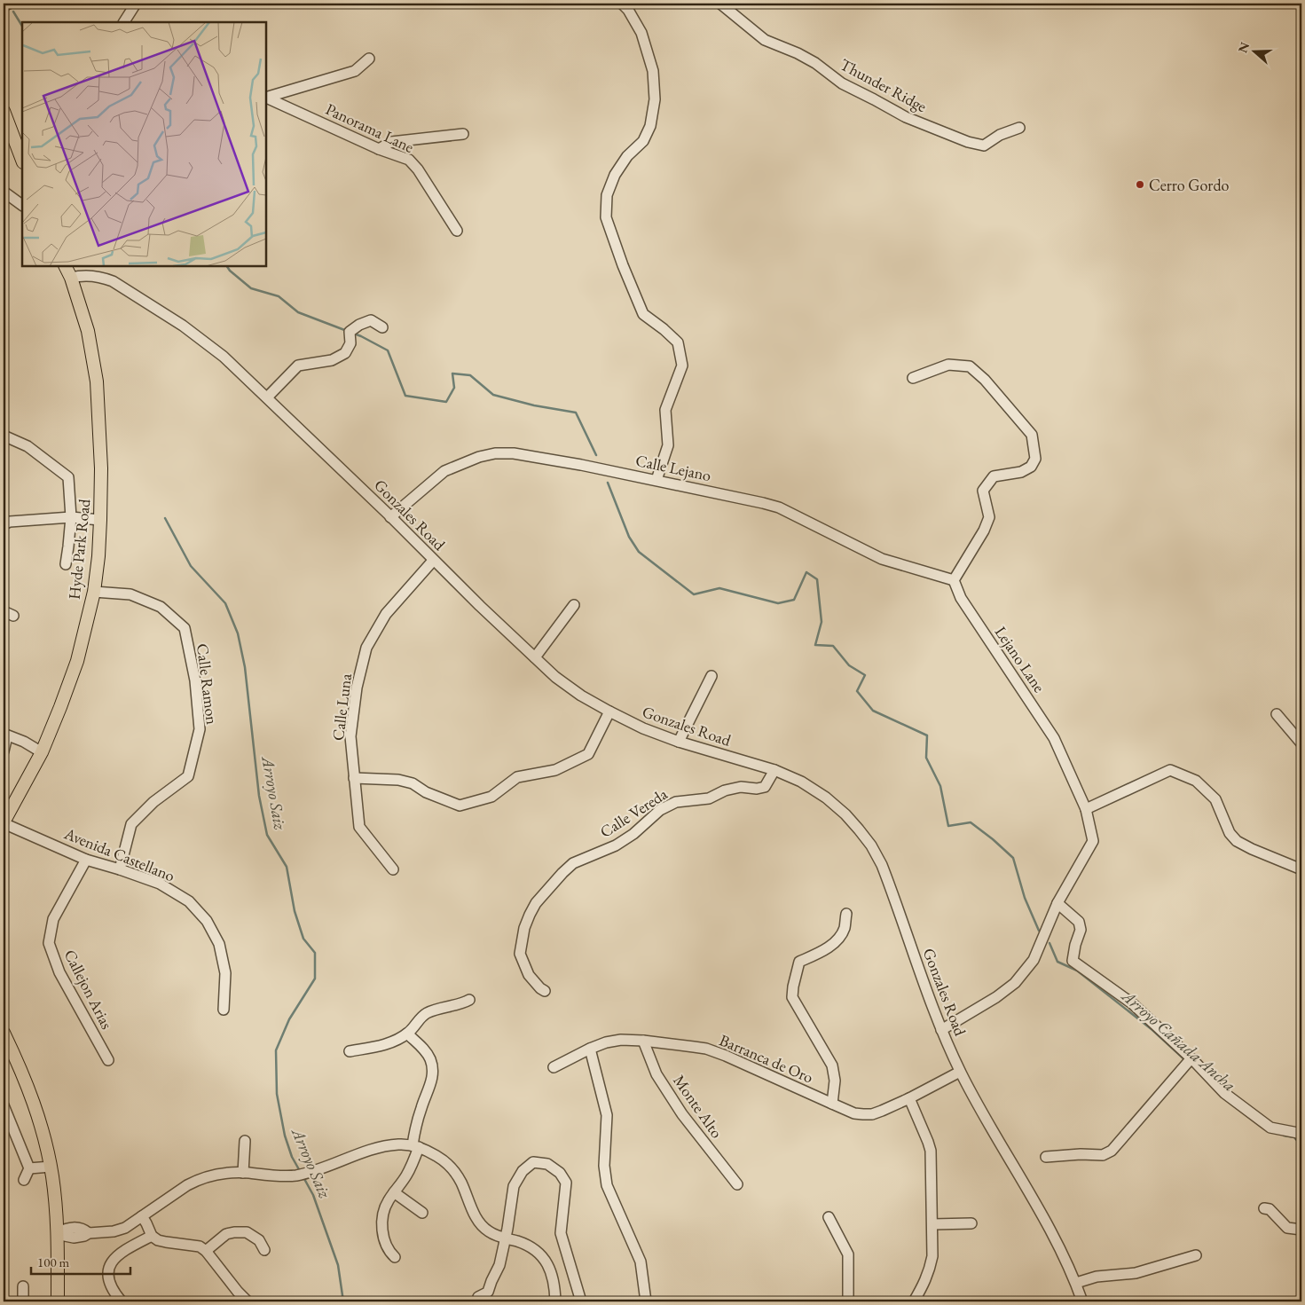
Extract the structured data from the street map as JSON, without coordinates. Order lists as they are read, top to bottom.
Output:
{
  "streets": {
    "main road": ["Hyde Park Road"],
    "street": [
      "Thunder Ridge",
      "Panorama Lane",
      "Calle Lejano",
      "Gonzales Road",
      "Lejano Lane",
      "Calle Ramon",
      "Calle Luna",
      "Calle Vereda",
      "Avenida Castellano",
      "Callejon Arias",
      "Barranca de Oro",
      "Monte Alto"
    ]
  },
  "crossings": [
    ["Calle Lejano", "Gonzales Road"],
    ["Calle Lejano", "Lejano Lane"],
    ["Gonzales Road", "Hyde Park Road"],
    ["Gonzales Road", "Lejano Lane"],
    ["Gonzales Road", "Calle Luna"],
    ["Gonzales Road", "Calle Vereda"],
    ["Gonzales Road", "Barranca de Oro"],
    ["Hyde Park Road", "Calle Ramon"],
    ["Hyde Park Road", "Avenida Castellano"],
    ["Calle Ramon", "Avenida Castellano"],
    ["Avenida Castellano", "Callejon Arias"],
    ["Barranca de Oro", "Monte Alto"]
  ],
  "water": ["Arroyo Saiz", "Arroyo Cañada Ancha"],
  "places": ["Cerro Gordo"],
  "scale_bar": "100 m",
  "north": "left"
}
